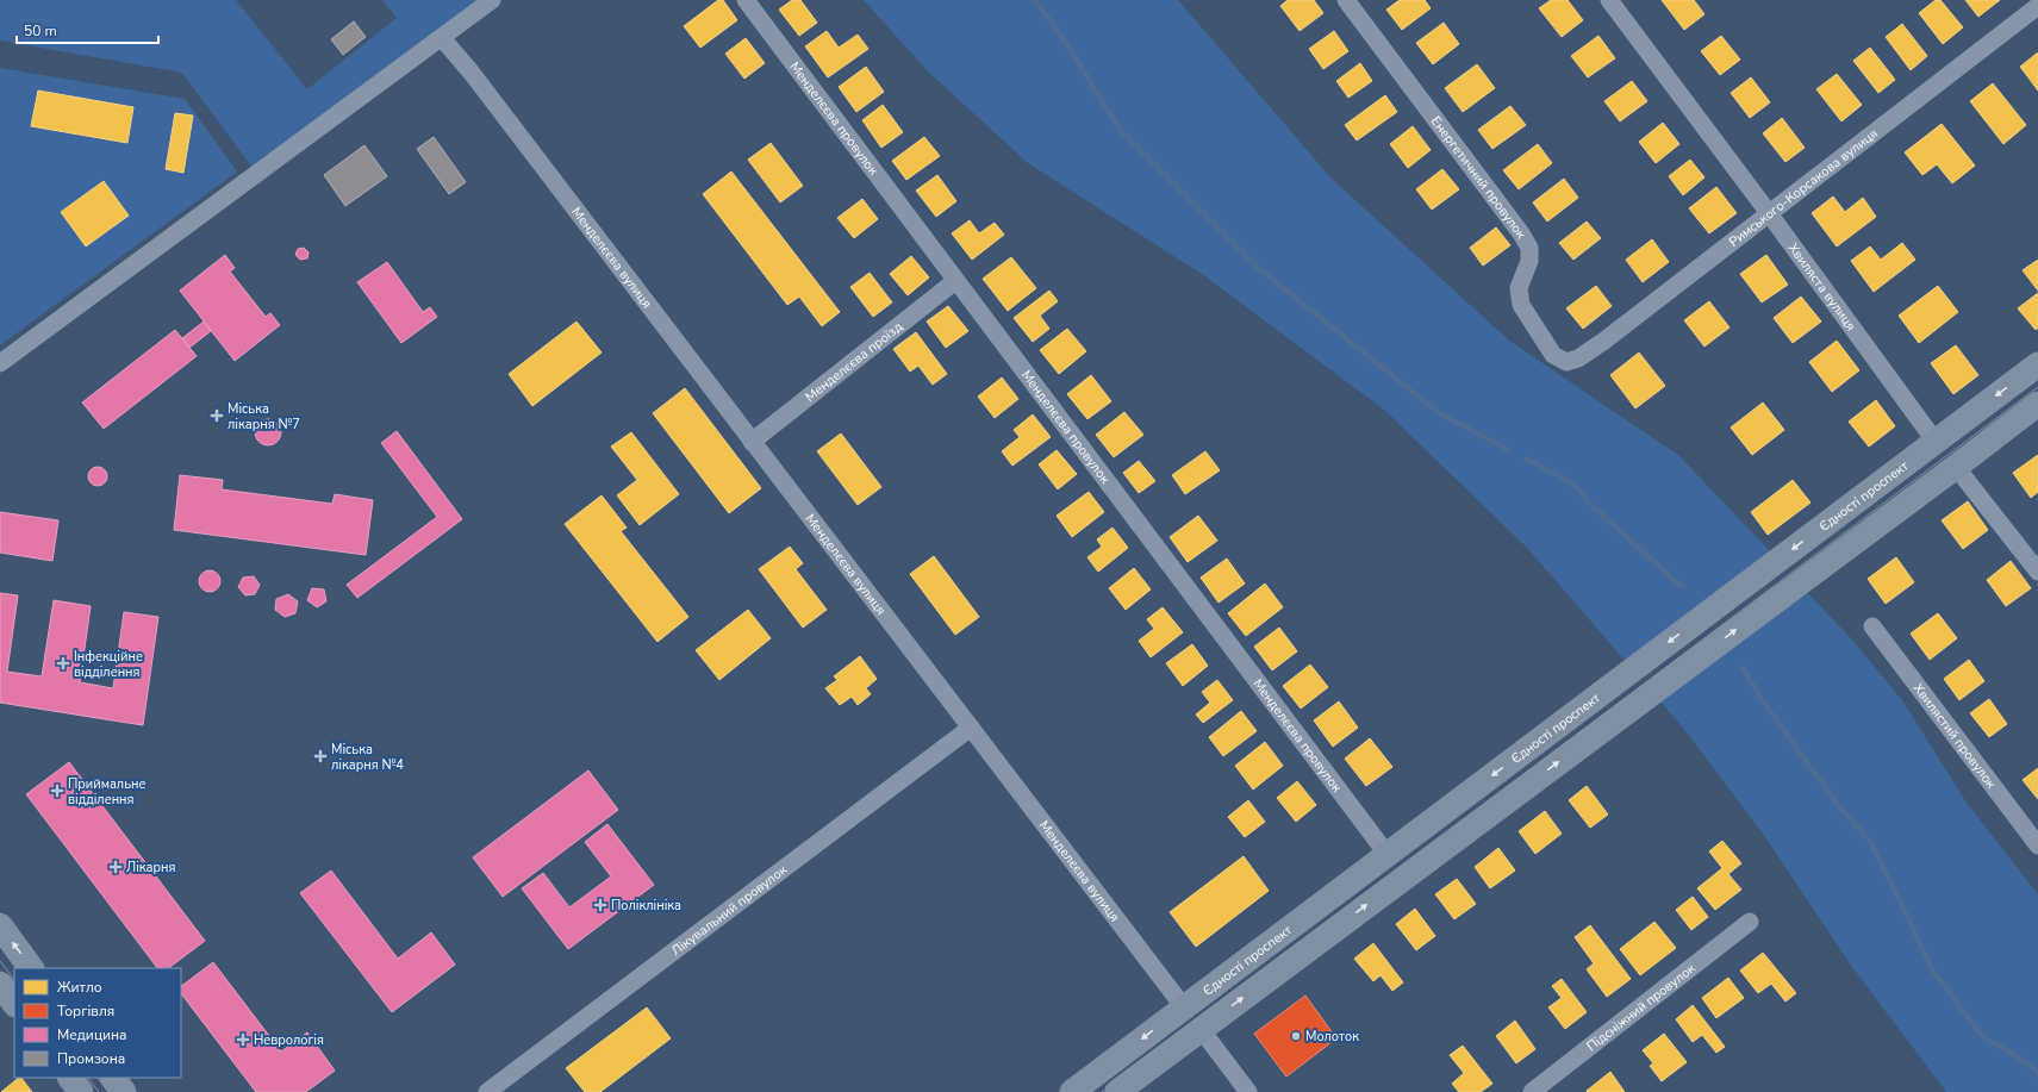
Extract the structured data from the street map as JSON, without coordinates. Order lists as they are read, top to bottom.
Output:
{
  "streets": {
    "main road": ["Менделєєва вулиця", "Хвиляста вулиця", "Єдності проспект"],
    "street": [
      "Менделєєва провулок",
      "Енергетичний провулок",
      "Римського-Корсакова вулиця",
      "Менделєєва проїзд",
      "Хвилястий провулок",
      "Лікувальний провулок",
      "Підсніжний провулок"
    ]
  },
  "crossings": [
    ["Менделєєва провулок", "Менделєєва проїзд"],
    ["Менделєєва провулок", "Єдності проспект"],
    ["Енергетичний провулок", "Римського-Корсакова вулиця"],
    ["Римського-Корсакова вулиця", "Хвиляста вулиця"],
    ["Менделєєва вулиця", "Менделєєва проїзд"],
    ["Менделєєва вулиця", "Єдності проспект"],
    ["Менделєєва вулиця", "Лікувальний провулок"],
    ["Хвиляста вулиця", "Єдності проспект"]
  ],
  "places": {
    "health": [
      "Міська лікарня №7",
      "Інфекційне відділення",
      "Міська лікарня №4",
      "Приймальне відділення",
      "Лікарня",
      "Поліклініка",
      "Неврологія"
    ],
    "other": ["Молоток"]
  },
  "legend": [
    "Житло",
    "Торгівля",
    "Медицина",
    "Промзона"
  ],
  "scale_bar": "50 m"
}
